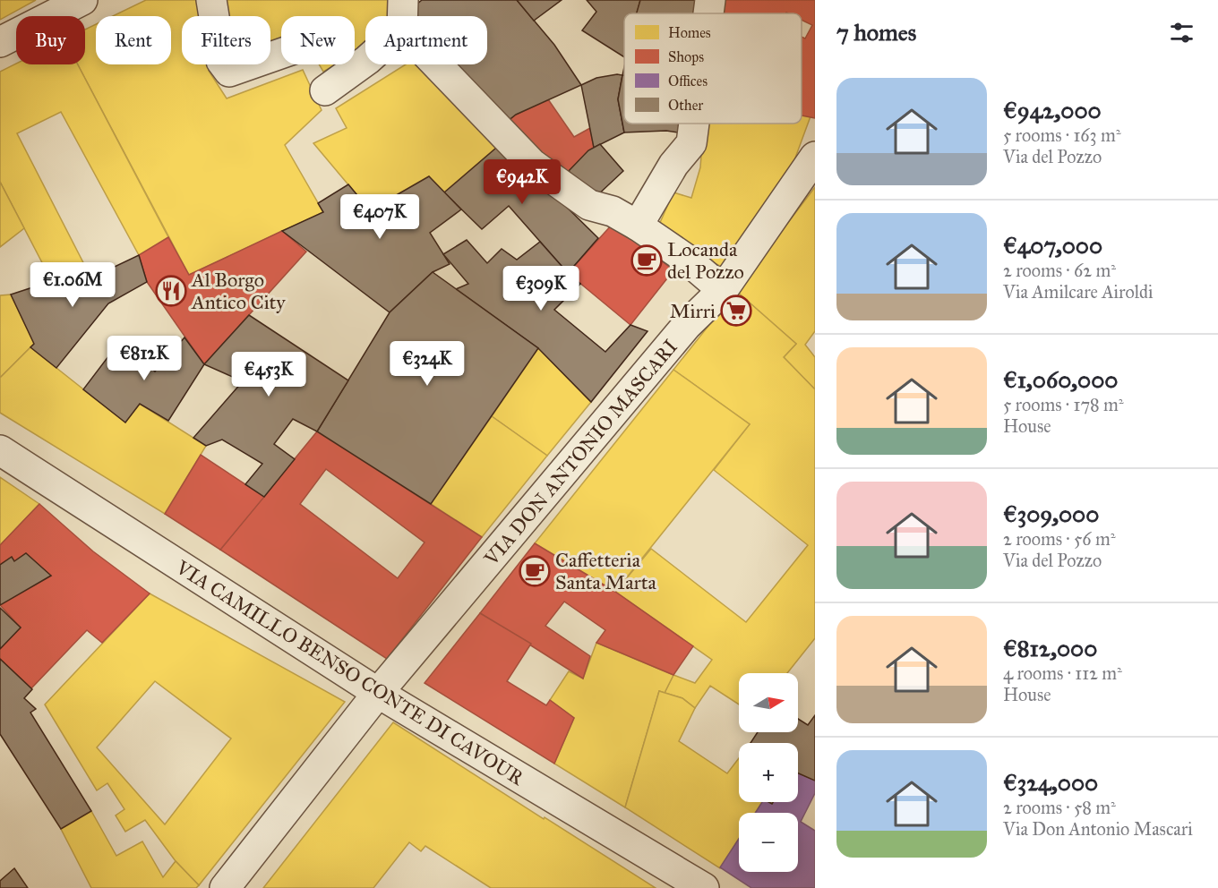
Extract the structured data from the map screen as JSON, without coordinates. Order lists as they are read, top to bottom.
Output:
{
  "streets": {
    "street": ["VIA DON ANTONIO MASCARI", "VIA CAMILLO BENSO CONTE DI CAVOUR"]
  },
  "crossings": [
    ["VIA DON ANTONIO MASCARI", "VIA CAMILLO BENSO CONTE DI CAVOUR"]
  ],
  "places": {
    "cafe": ["Locanda del Pozzo", "Caffetteria Santa Marta"],
    "restaurant": ["Al Borgo Antico City"],
    "supermarket": ["Mirri"]
  },
  "legend": [
    "Homes",
    "Shops",
    "Offices",
    "Other"
  ],
  "north": "right",
  "page": {
    "heading": "7 homes",
    "chip": [
      "Buy",
      "Rent",
      "Filters",
      "New",
      "Apartment"
    ],
    "list": [
      {
        "name": "€942,000",
        "note": "5 rooms · 163 m² · Via del Pozzo"
      },
      {
        "name": "€407,000",
        "note": "2 rooms · 62 m² · Via Amilcare Airoldi"
      },
      {
        "name": "€1,060,000",
        "note": "5 rooms · 178 m² · House"
      },
      {
        "name": "€309,000",
        "note": "2 rooms · 56 m² · Via del Pozzo"
      },
      {
        "name": "€812,000",
        "note": "4 rooms · 112 m² · House"
      },
      {
        "name": "€324,000",
        "note": "2 rooms · 58 m² · Via Don Antonio Mascari"
      }
    ],
    "price": [
      "€942K",
      "€407K",
      "€1.06M",
      "€309K",
      "€812K",
      "€324K",
      "€453K"
    ],
    "map_buttons": ["+", "−"]
  }
}
